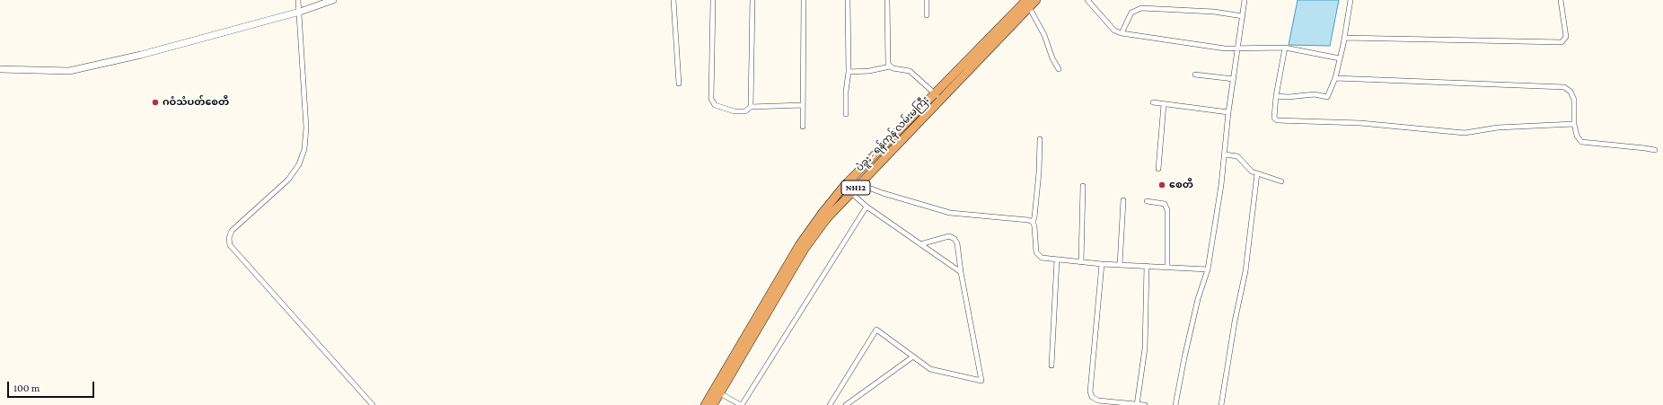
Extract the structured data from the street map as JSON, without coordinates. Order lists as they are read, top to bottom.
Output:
{
  "streets": {
    "highway": ["ပဲခူး - ရန်ကုန် လမ်းမကြီး", "NH12"]
  },
  "places": ["ဂဝံသံပတ်စေတီ", "စေတီ"],
  "scale_bar": "100 m"
}
